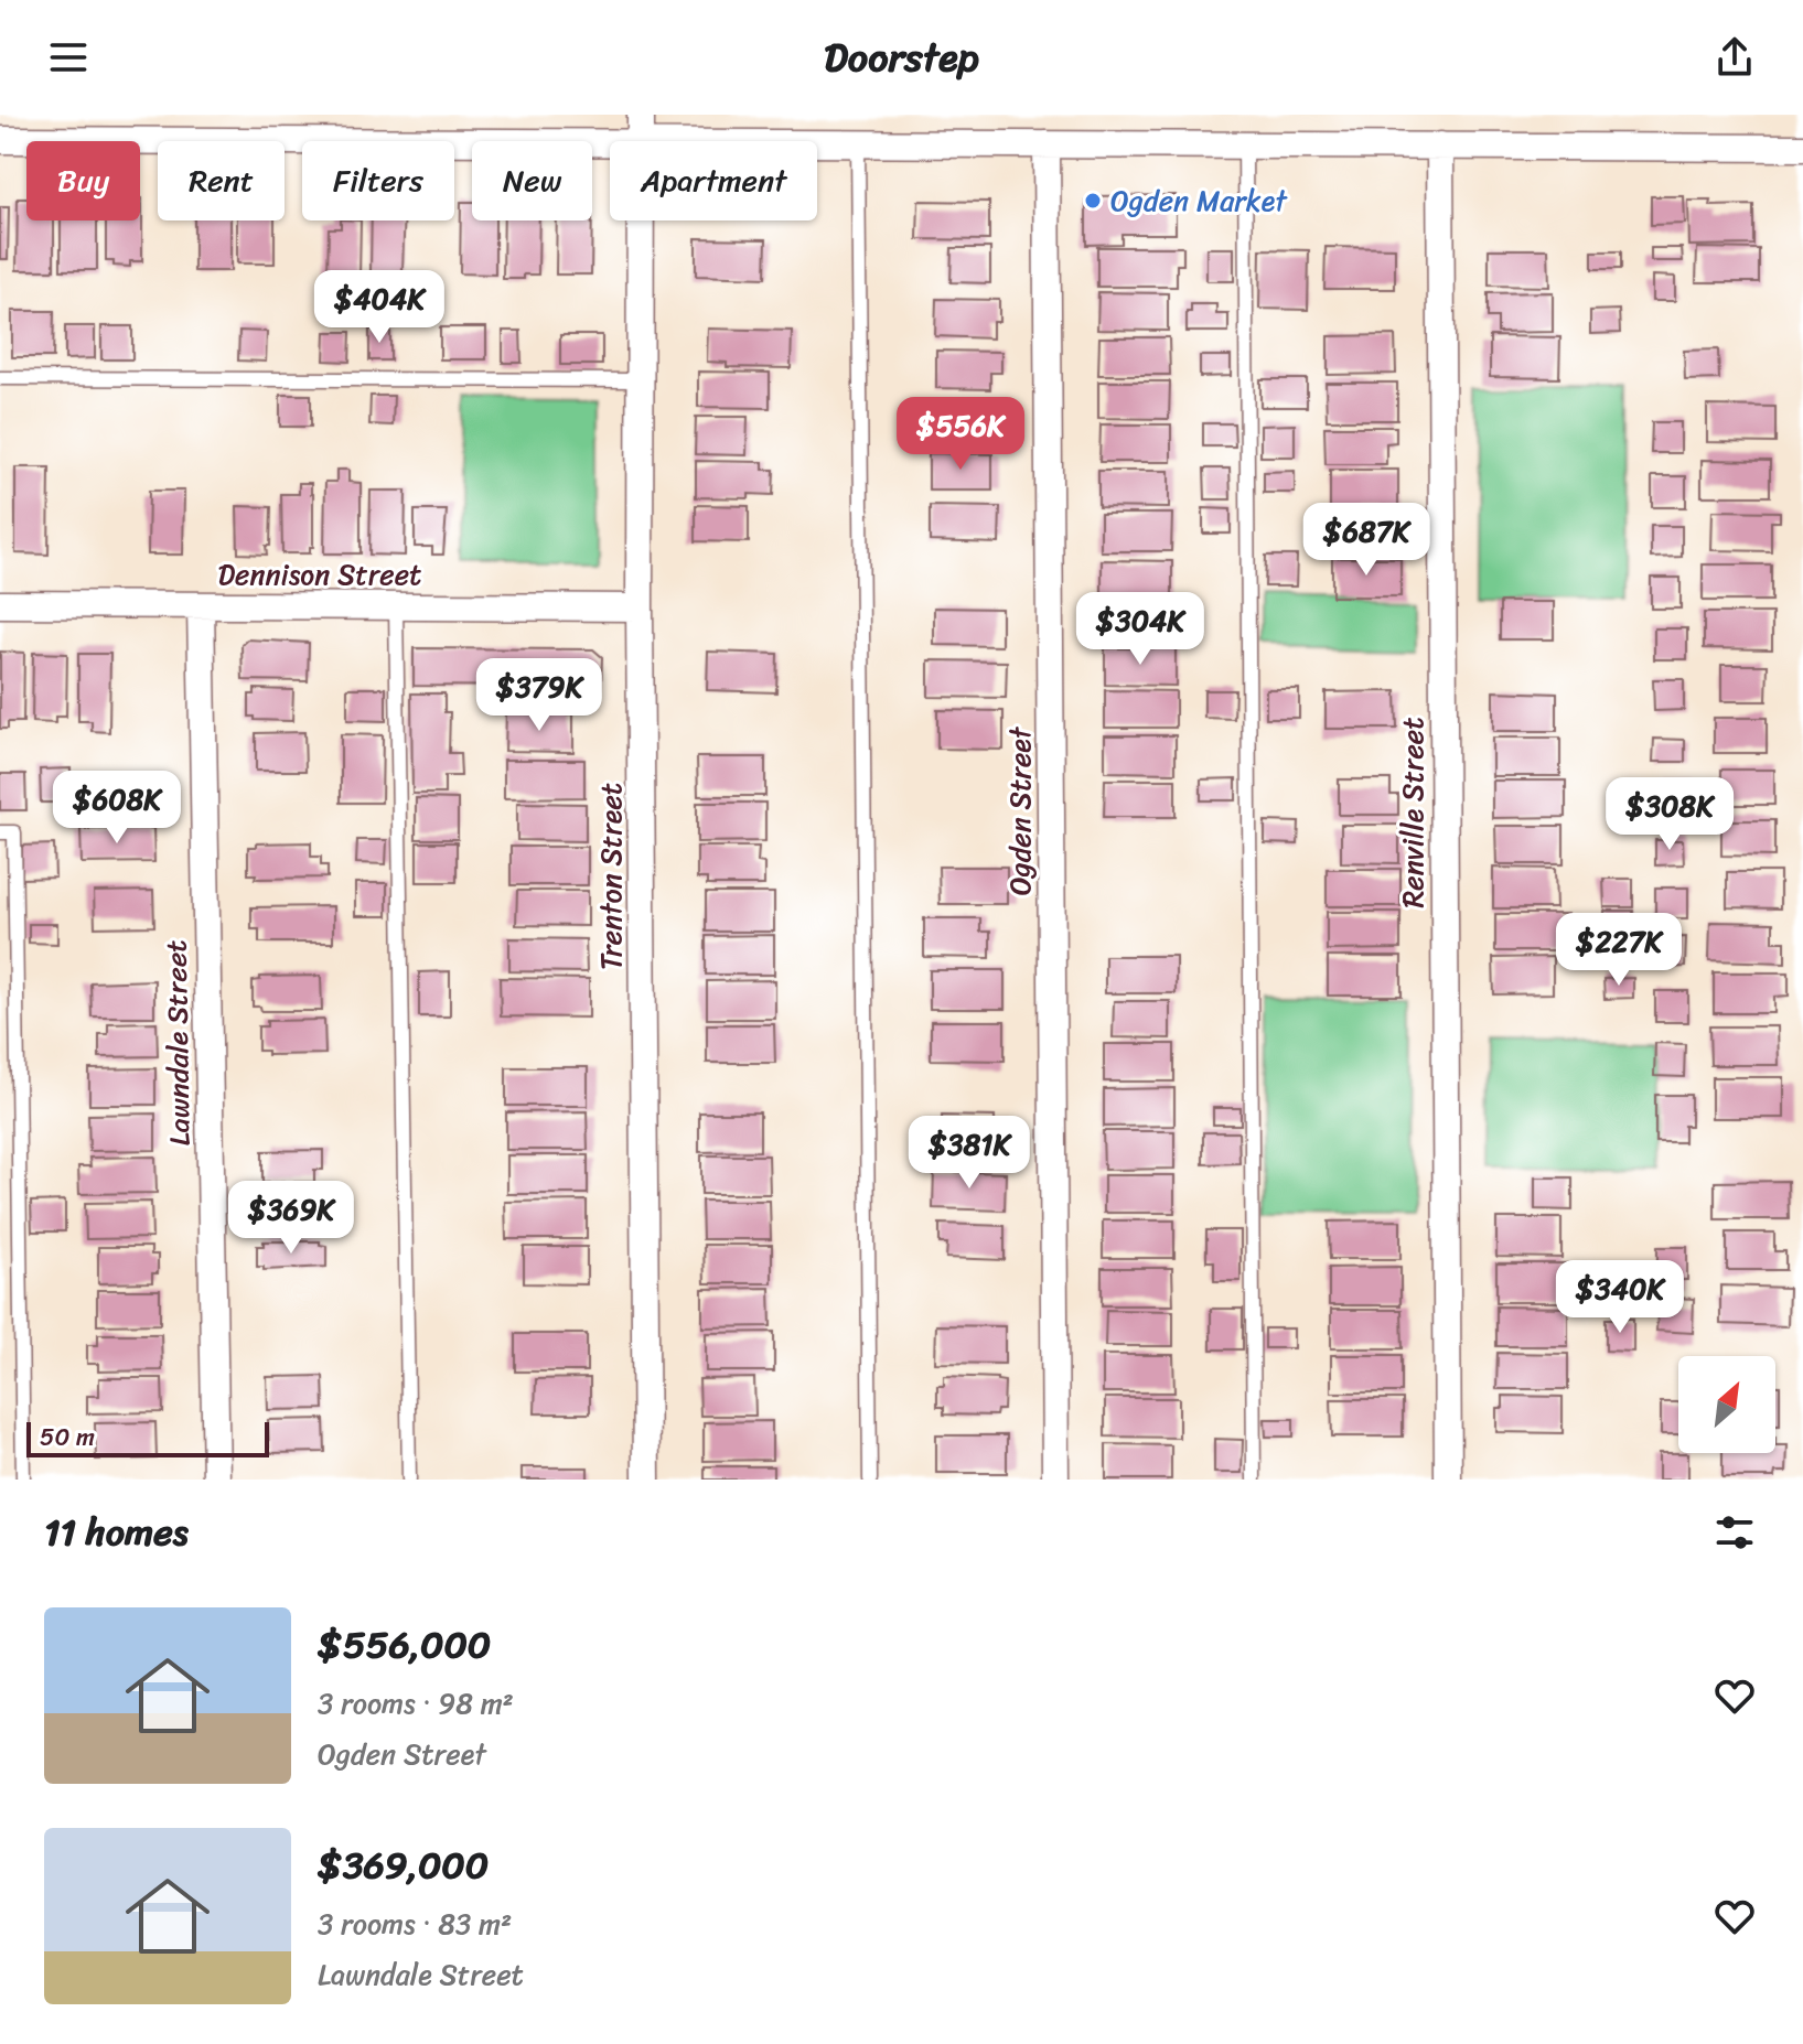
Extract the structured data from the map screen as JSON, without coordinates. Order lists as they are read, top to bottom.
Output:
{
  "streets": {
    "street": [
      "Dennison Street",
      "Ogden Street",
      "Renville Street",
      "Trenton Street",
      "Lawndale Street"
    ]
  },
  "crossings": [
    ["Dennison Street", "Trenton Street"],
    ["Dennison Street", "Lawndale Street"]
  ],
  "places": ["Ogden Market"],
  "scale_bar": "50 m",
  "north": "top right",
  "page": {
    "header": "Doorstep",
    "chip": [
      "Buy",
      "Rent",
      "Filters",
      "New",
      "Apartment"
    ],
    "price": [
      "$404K",
      "$556K",
      "$687K",
      "$304K",
      "$379K",
      "$608K",
      "$308K",
      "$227K",
      "$381K",
      "$369K",
      "$340K"
    ],
    "scale": "50 m",
    "heading": "11 homes",
    "list": [
      {
        "name": "$556,000",
        "note": "3 rooms · 98 m² · Ogden Street"
      },
      {
        "name": "$369,000",
        "note": "3 rooms · 83 m² · Lawndale Street"
      }
    ]
  }
}
